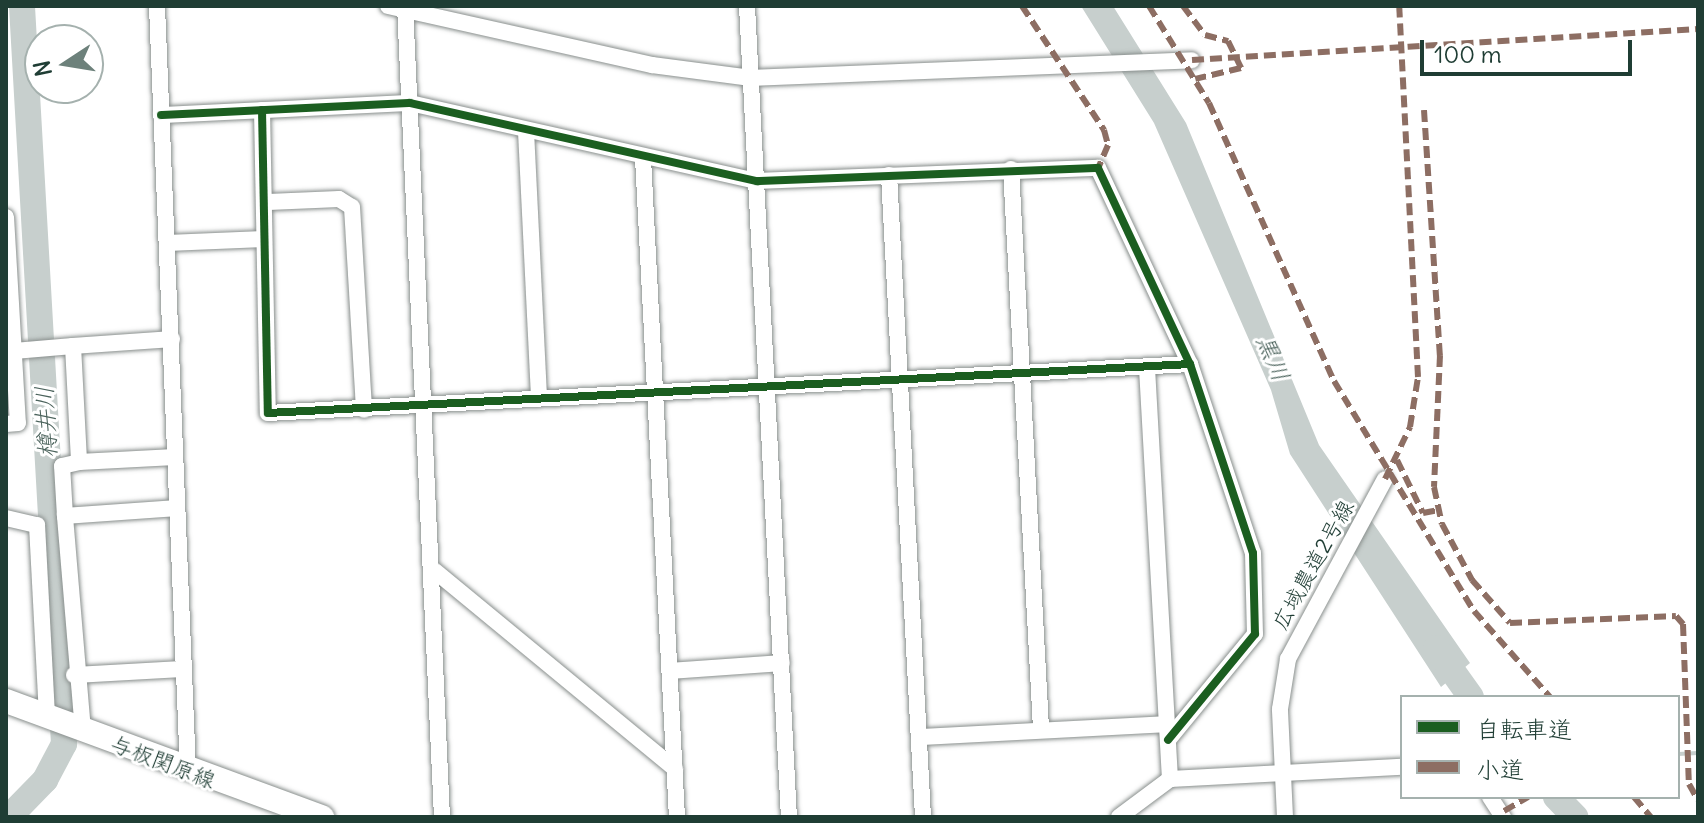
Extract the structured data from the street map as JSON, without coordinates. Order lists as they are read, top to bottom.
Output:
{
  "streets": {
    "main road": ["与板関原線"],
    "street": ["広域農道2号線"]
  },
  "water": ["黒川", "樽井川"],
  "legend": ["自転車道", "小道"],
  "scale_bar": "100 m",
  "north": "left"
}
